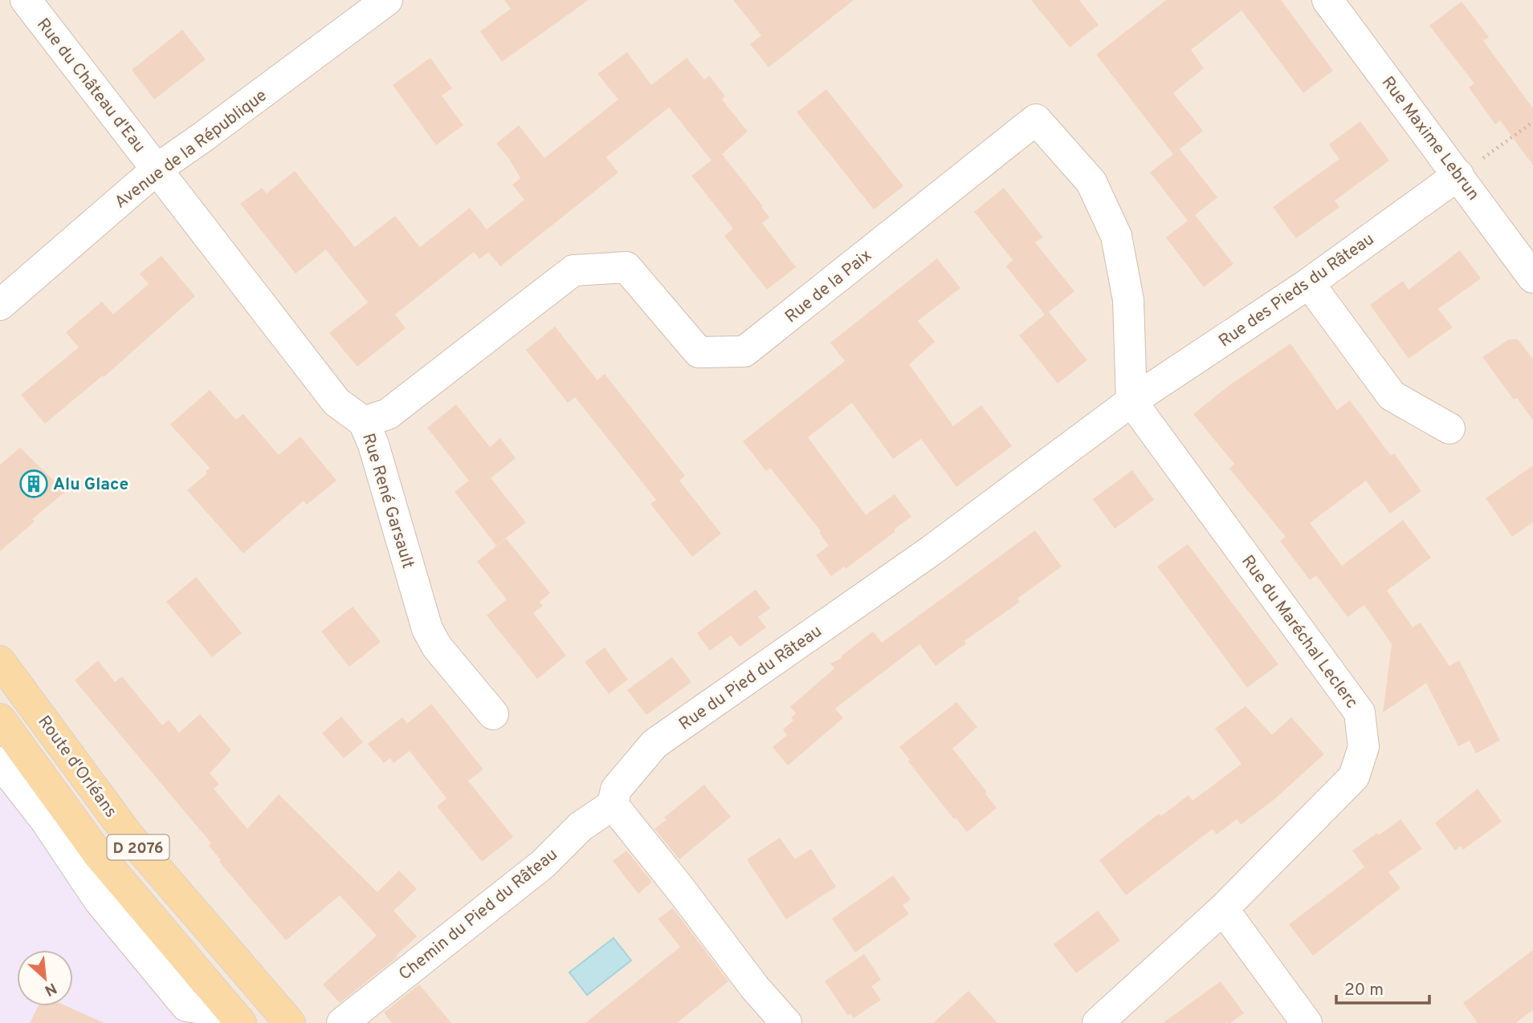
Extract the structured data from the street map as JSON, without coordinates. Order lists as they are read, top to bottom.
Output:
{
  "streets": {
    "main road": ["Route d'Orléans", "D 2076"],
    "street": [
      "Rue du Château d'Eau",
      "Rue Maxime Lebrun",
      "Avenue de la République",
      "Rue de la Paix",
      "Rue des Pieds du Râteau",
      "Rue René Garsault",
      "Rue du Maréchal Leclerc",
      "Rue du Pied du Râteau",
      "Chemin du Pied du Râteau"
    ]
  },
  "crossings": [
    ["Rue du Château d'Eau", "Avenue de la République"],
    ["Rue du Château d'Eau", "Rue René Garsault"],
    ["Rue Maxime Lebrun", "Rue des Pieds du Râteau"],
    ["Avenue de la République", "Rue René Garsault"],
    ["Rue de la Paix", "Rue des Pieds du Râteau"],
    ["Rue de la Paix", "Rue René Garsault"],
    ["Rue de la Paix", "Rue du Maréchal Leclerc"],
    ["Rue de la Paix", "Rue du Pied du Râteau"],
    ["Rue des Pieds du Râteau", "Rue du Maréchal Leclerc"],
    ["Rue des Pieds du Râteau", "Rue du Pied du Râteau"],
    ["Rue du Maréchal Leclerc", "Rue du Pied du Râteau"],
    ["Rue du Pied du Râteau", "Chemin du Pied du Râteau"]
  ],
  "places": {
    "building": ["Alu Glace"]
  },
  "scale_bar": "20 m",
  "north": "bottom right"
}
